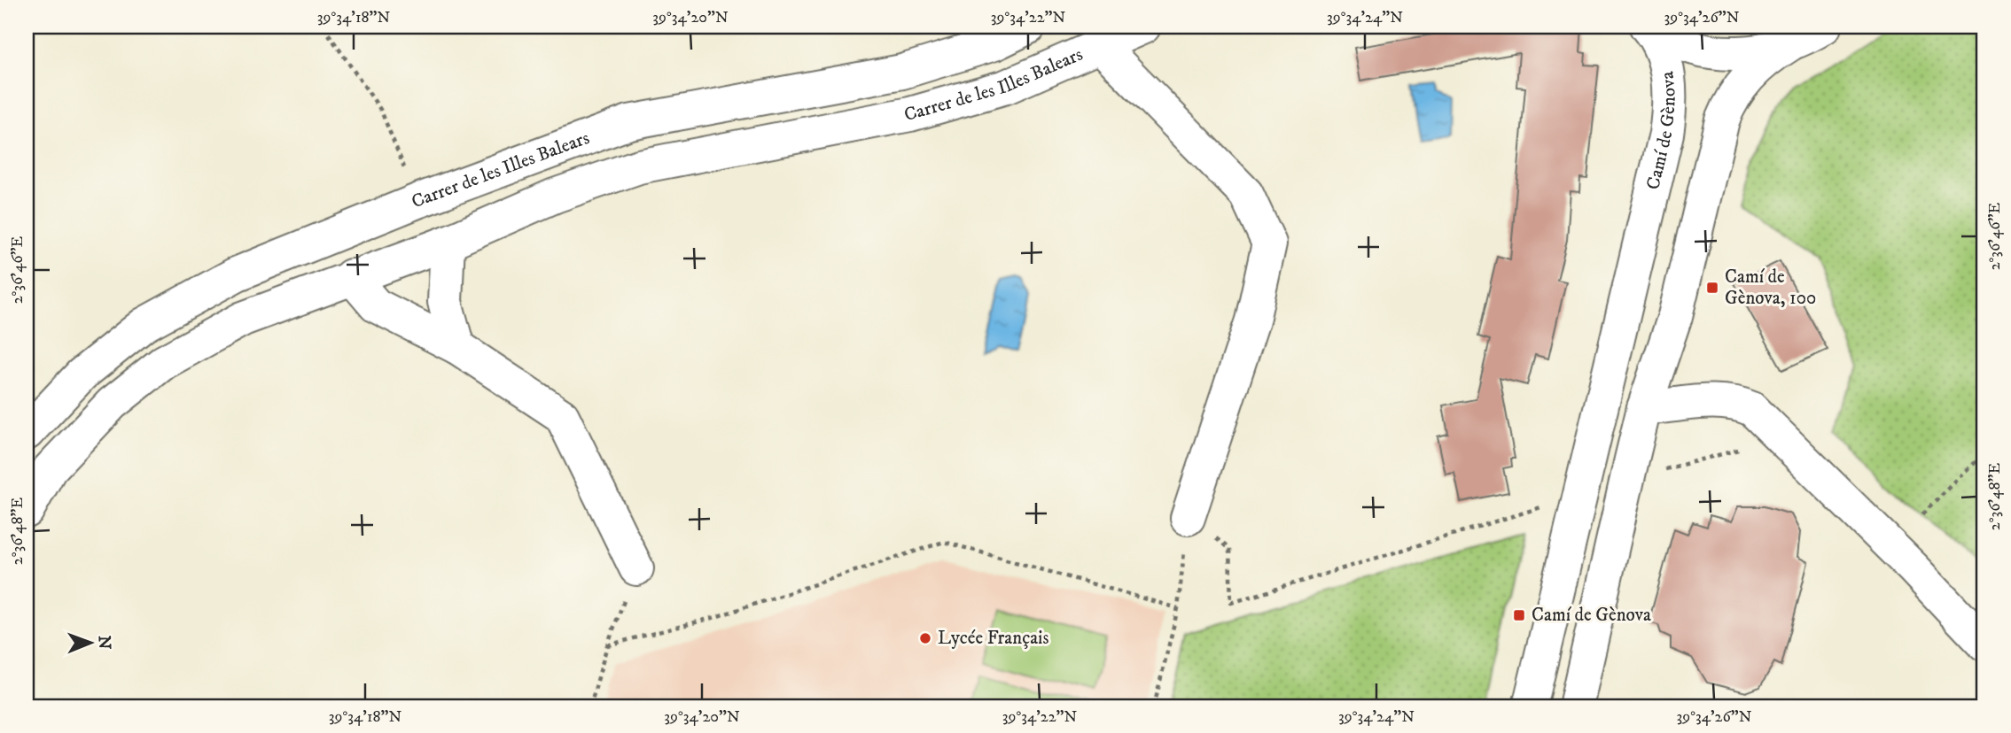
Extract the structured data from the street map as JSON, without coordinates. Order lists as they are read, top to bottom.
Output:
{
  "streets": {
    "street": ["Carrer de les Illes Balears", "Camí de Gènova"]
  },
  "places": {
    "transit": ["Camí de Gènova, 100", "Camí de Gènova"],
    "other": ["Lycée Français"]
  },
  "north": "right",
  "coordinates": [
    "39°34'18\"N",
    "39°34'20\"N",
    "39°34'22\"N",
    "39°34'24\"N",
    "39°34'26\"N",
    "2°36'46\"E",
    "2°36'48\"E"
  ]
}
